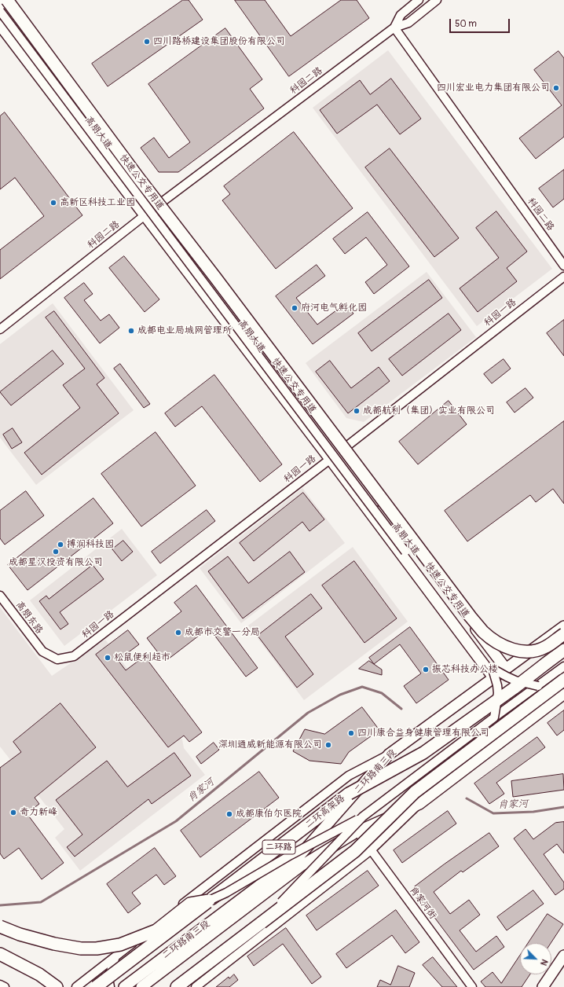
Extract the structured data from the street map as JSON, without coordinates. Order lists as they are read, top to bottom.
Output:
{
  "streets": {
    "highway": ["二环高架路", "二环路"],
    "main road": ["高朋大道", "二环路南三段"],
    "street": [
      "科园二路",
      "快速公交专用道",
      "科园一路",
      "高朋东路",
      "肖家河街"
    ]
  },
  "crossings": [
    ["科园二路", "高朋大道"],
    ["高朋大道", "快速公交专用道"],
    ["高朋大道", "科园一路"],
    ["高朋大道", "二环路南三段"],
    ["快速公交专用道", "二环路南三段"],
    ["科园一路", "高朋东路"],
    ["二环路南三段", "肖家河街"]
  ],
  "water": ["肖家河"],
  "places": [
    "四川路桥建设集团股份有限公司",
    "四川宏业电力集团有限公司",
    "高新区科技工业园",
    "府河电气孵化园",
    "成都电业局城网管理所",
    "成都航利（集团）实业有限公司",
    "搏润科技园",
    "成都星汉投资有限公司",
    "成都市交警一分局",
    "松鼠便利超市",
    "振芯科技办公楼",
    "四川康合益身健康管理有限公司",
    "深圳通威新能源有限公司",
    "奇力新峰",
    "成都康伯尔医院"
  ],
  "scale_bar": "50 m",
  "north": "bottom right"
}
